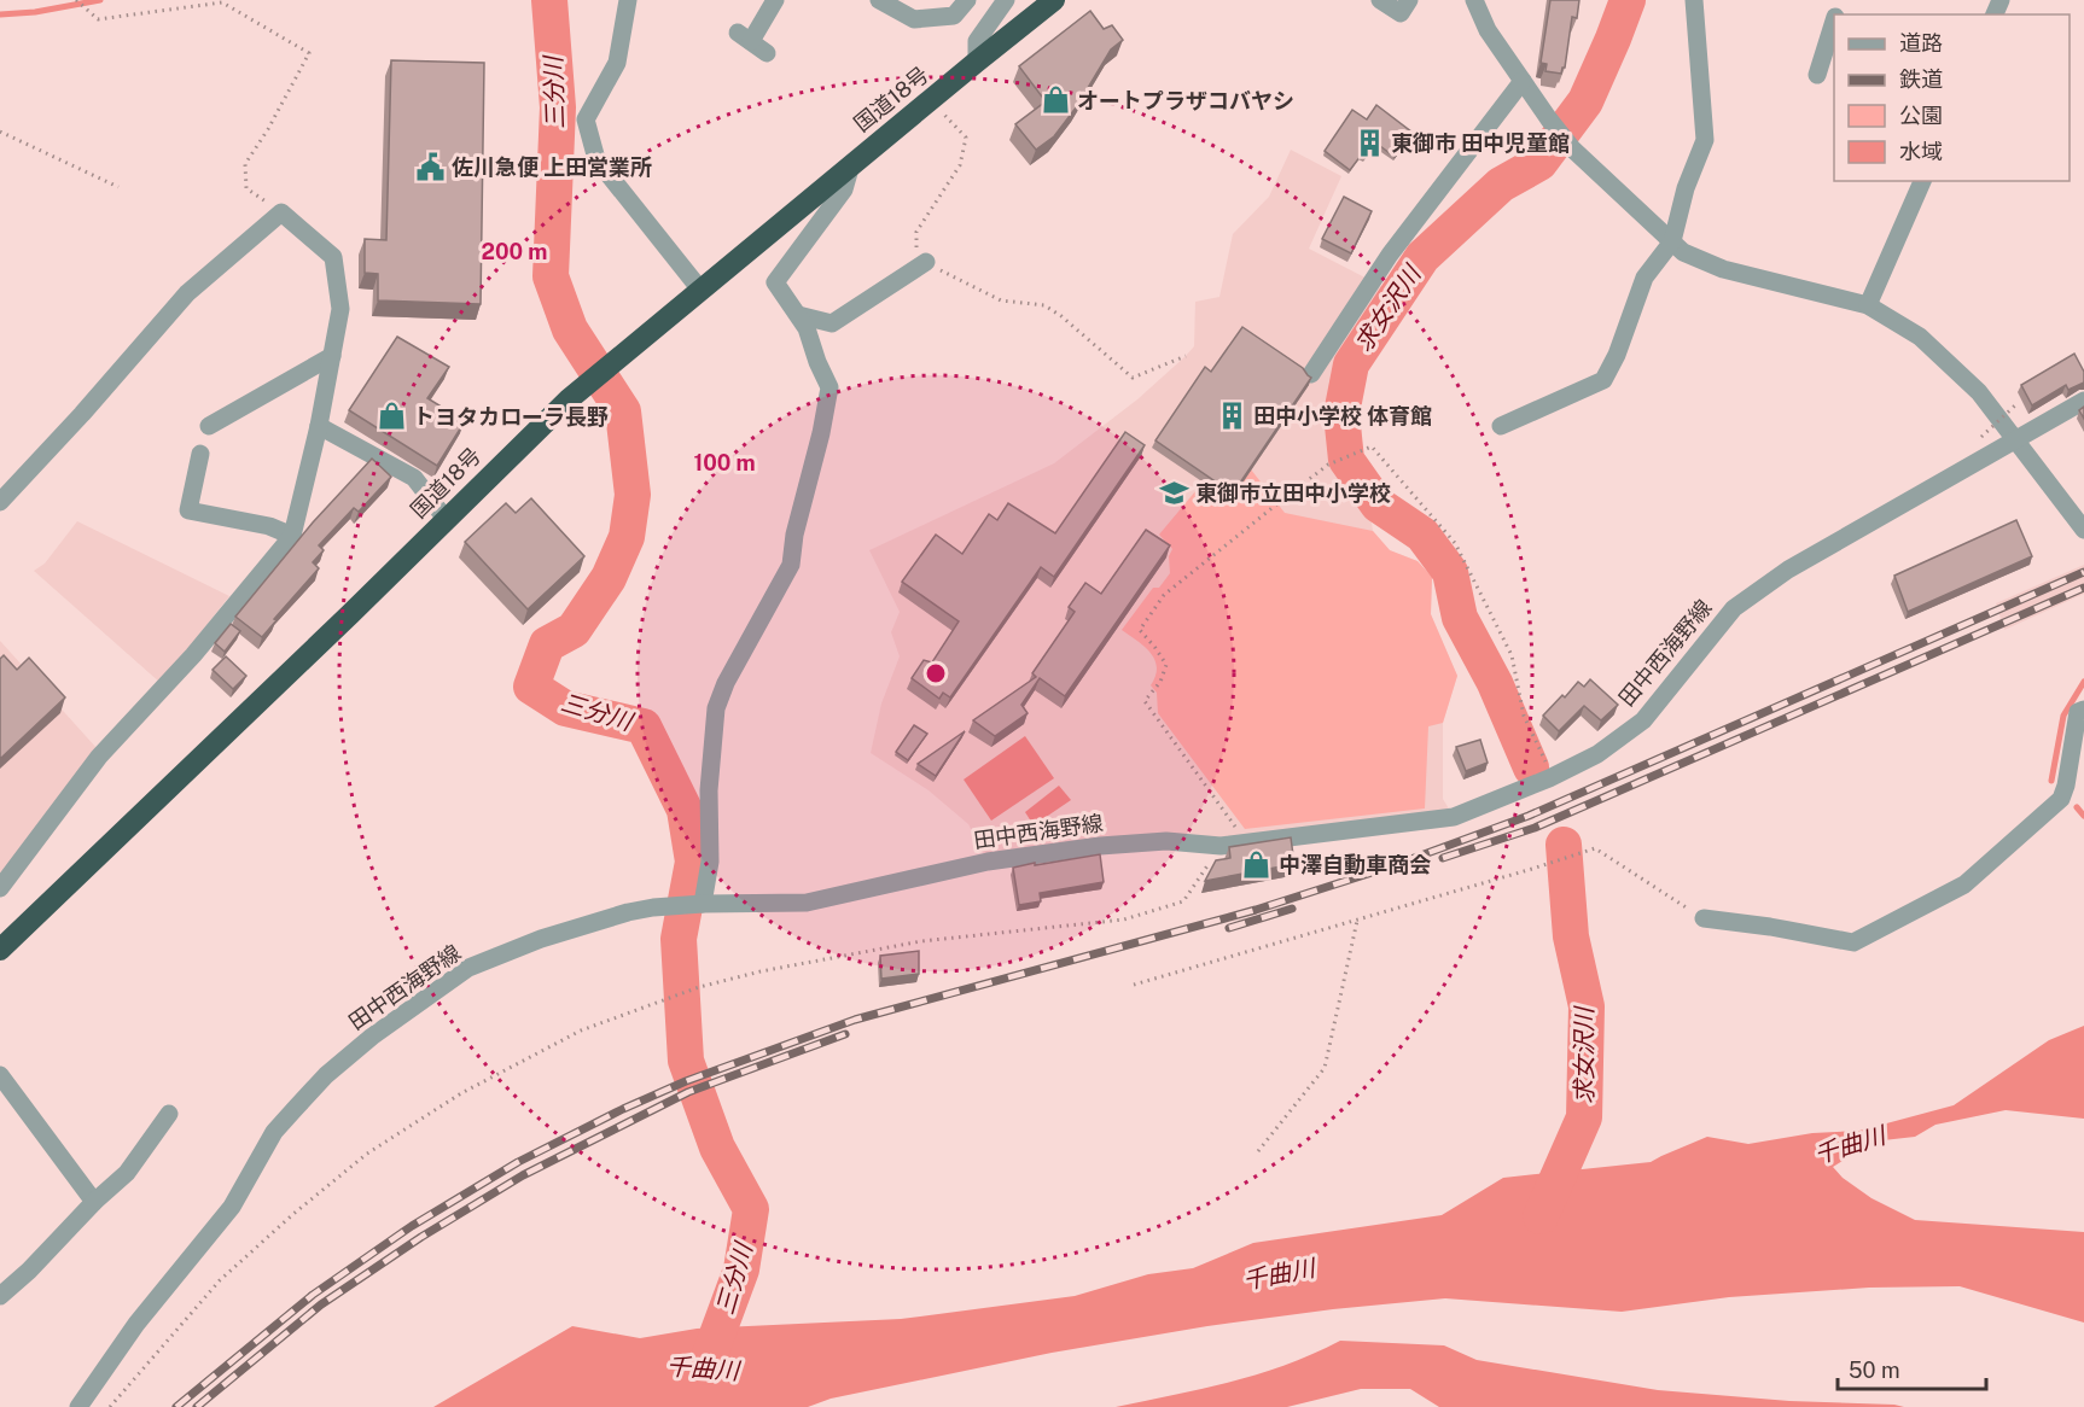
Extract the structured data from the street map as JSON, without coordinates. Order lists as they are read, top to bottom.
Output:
{
  "streets": {
    "highway": ["国道18号"],
    "street": ["田中西海野線"]
  },
  "water": ["三分川", "求女沢川", "千曲川"],
  "places": {
    "shop": ["オートプラザコバヤシ", "トヨタカローラ長野", "中澤自動車商会"],
    "building": ["東御市 田中児童館", "田中小学校 体育館"],
    "public building": ["佐川急便 上田営業所"],
    "school or university": ["東御市立田中小学校"]
  },
  "legend": [
    "道路",
    "鉄道",
    "公園",
    "水域"
  ],
  "scale_bar": "50 m",
  "rings": ["200 m", "100 m"]
}
